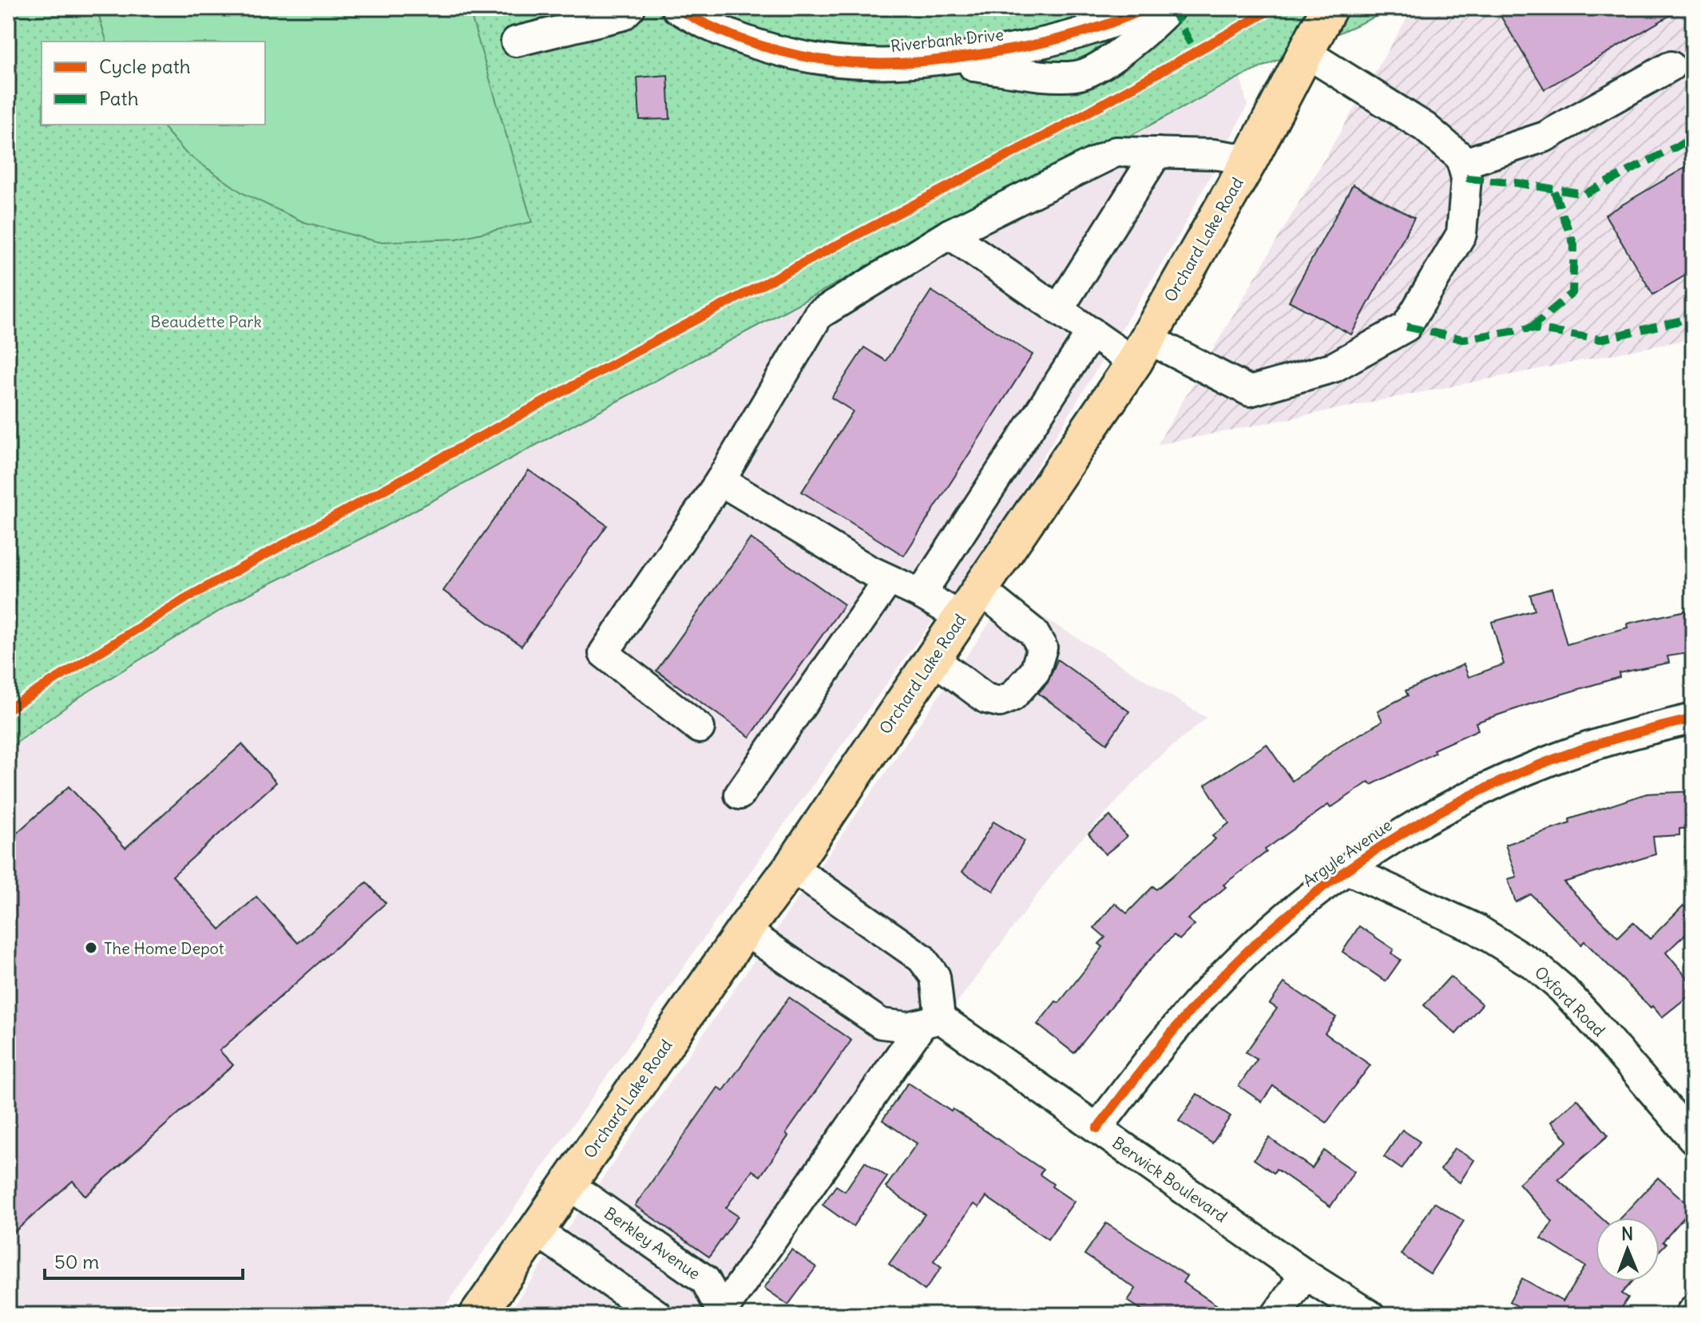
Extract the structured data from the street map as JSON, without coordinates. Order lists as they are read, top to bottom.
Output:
{
  "streets": {
    "main road": ["Orchard Lake Road"],
    "street": [
      "Riverbank Drive",
      "Argyle Avenue",
      "Oxford Road",
      "Berwick Boulevard",
      "Berkley Avenue"
    ]
  },
  "crossings": [
    ["Orchard Lake Road", "Berkley Avenue"],
    ["Argyle Avenue", "Oxford Road"],
    ["Argyle Avenue", "Berwick Boulevard"]
  ],
  "parks": ["Beaudette Park"],
  "places": ["The Home Depot"],
  "legend": ["Cycle path", "Path"],
  "scale_bar": "50 m",
  "north": "top"
}
